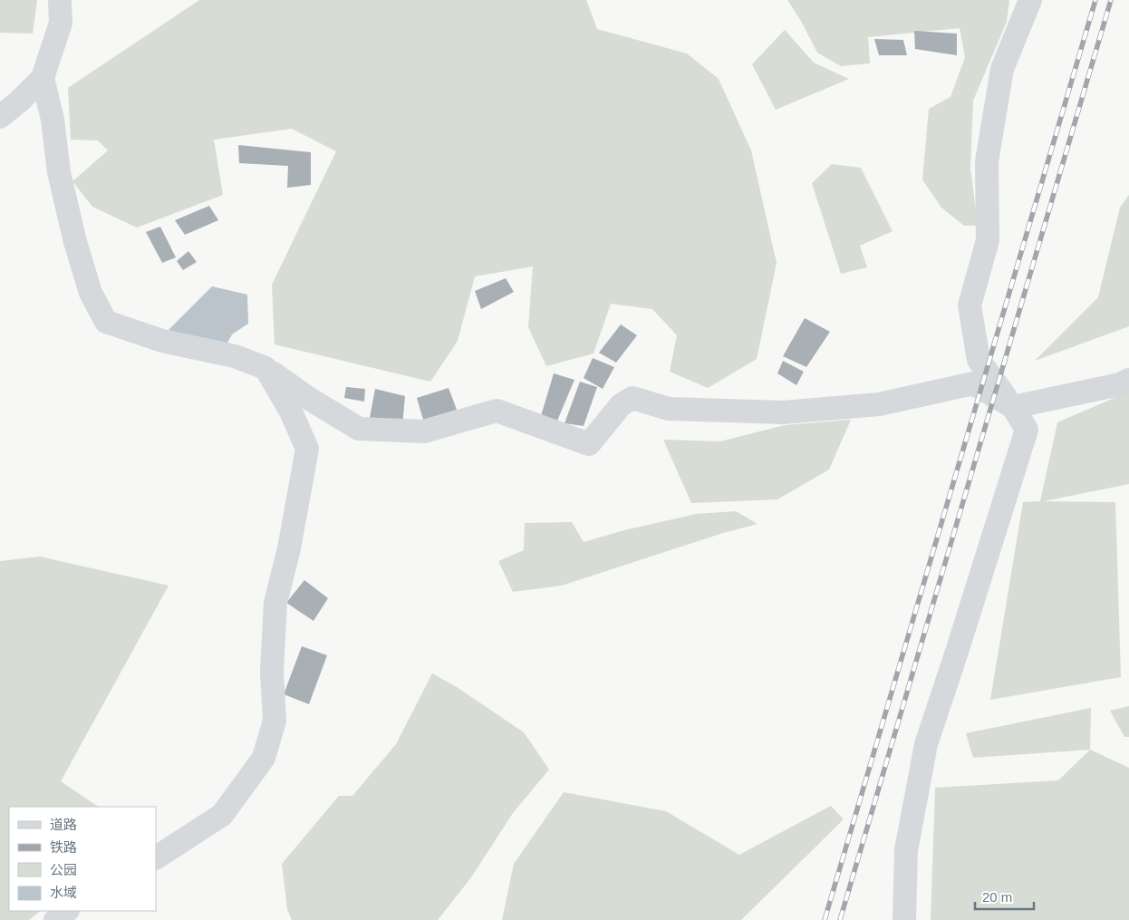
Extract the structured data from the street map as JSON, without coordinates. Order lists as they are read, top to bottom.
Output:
{
  "legend": [
    "道路",
    "铁路",
    "公园",
    "水域"
  ],
  "scale_bar": "20 m"
}
